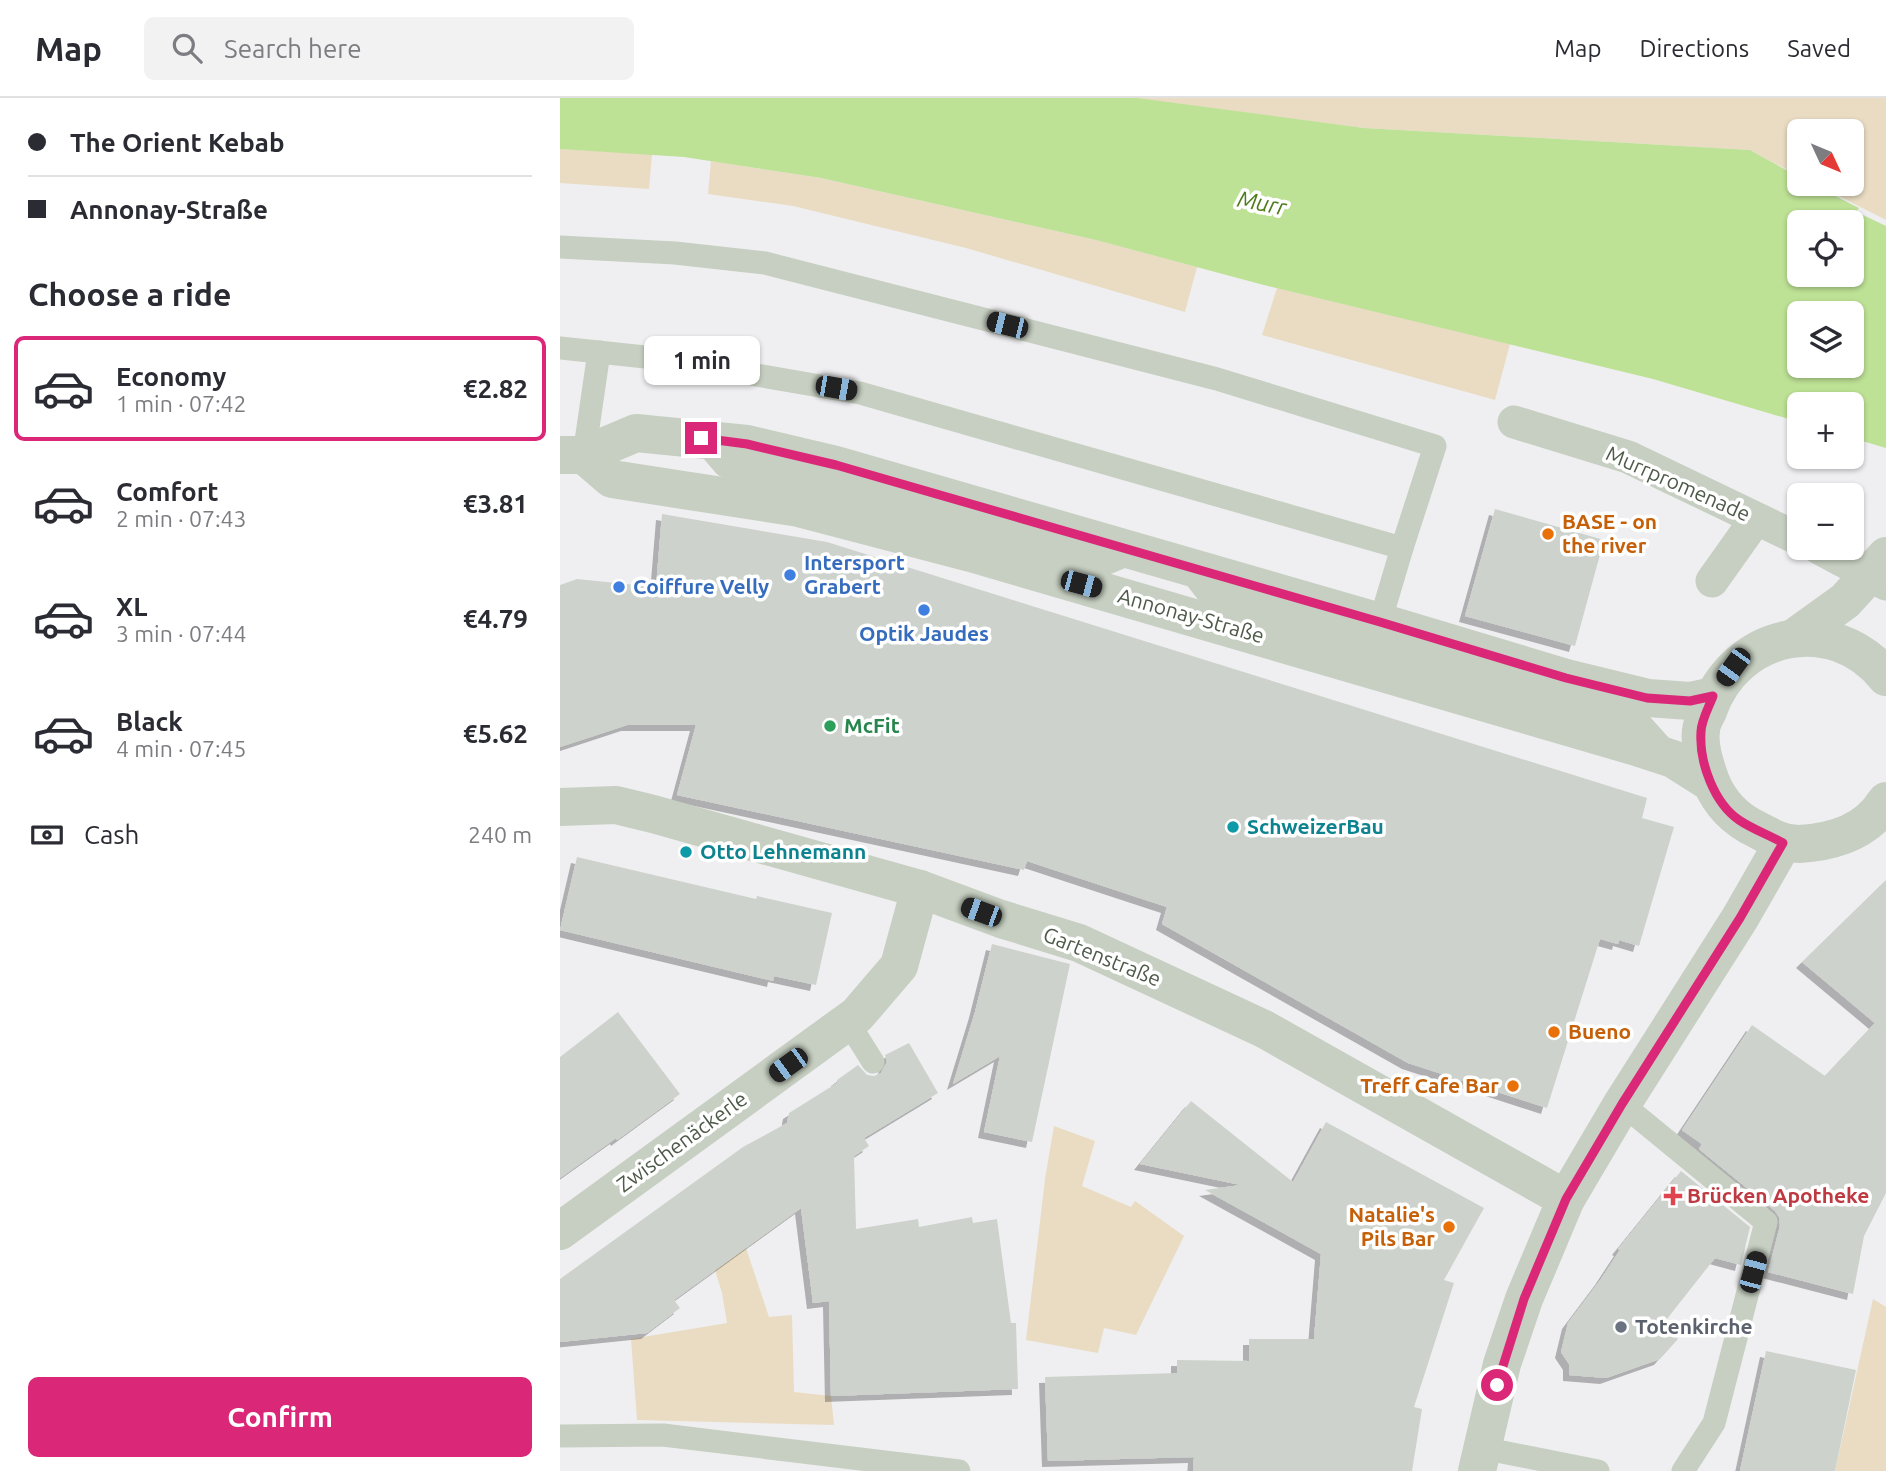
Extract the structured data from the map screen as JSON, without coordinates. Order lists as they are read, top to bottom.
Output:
{
  "streets": {
    "street": [
      "Murrpromenade",
      "Annonay-Straße",
      "Gartenstraße",
      "Zwischenäckerle"
    ]
  },
  "crossings": [
    ["Gartenstraße", "Zwischenäckerle"]
  ],
  "water": ["Murr"],
  "places": {
    "other": [
      "BASE - on the river",
      "Intersport Grabert",
      "Coiffure Velly",
      "Optik Jaudes",
      "McFit",
      "SchweizerBau",
      "Otto Lehnemann",
      "Bueno",
      "Treff Cafe Bar",
      "Natalie's Pils Bar",
      "Totenkirche"
    ],
    "health": ["Brücken Apotheke"]
  },
  "north": "bottom right",
  "page": {
    "header": "Map",
    "search": "Search here",
    "nav": ["Map", "Directions", "Saved"],
    "banner": ["The Orient Kebab", "Annonay-Straße"],
    "map_buttons": ["+", "−"],
    "heading": "Choose a ride",
    "list": [
      {
        "name": "Economy",
        "note": "1 min · 07:42",
        "value": "€2.82"
      },
      {
        "name": "Comfort",
        "note": "2 min · 07:43",
        "value": "€3.81"
      },
      {
        "name": "XL",
        "note": "3 min · 07:44",
        "value": "€4.79"
      },
      {
        "name": "Black",
        "note": "4 min · 07:45",
        "value": "€5.62"
      }
    ],
    "bubble": "1 min",
    "pay": ["Cash", "240 m"],
    "buttons": "Confirm"
  }
}
